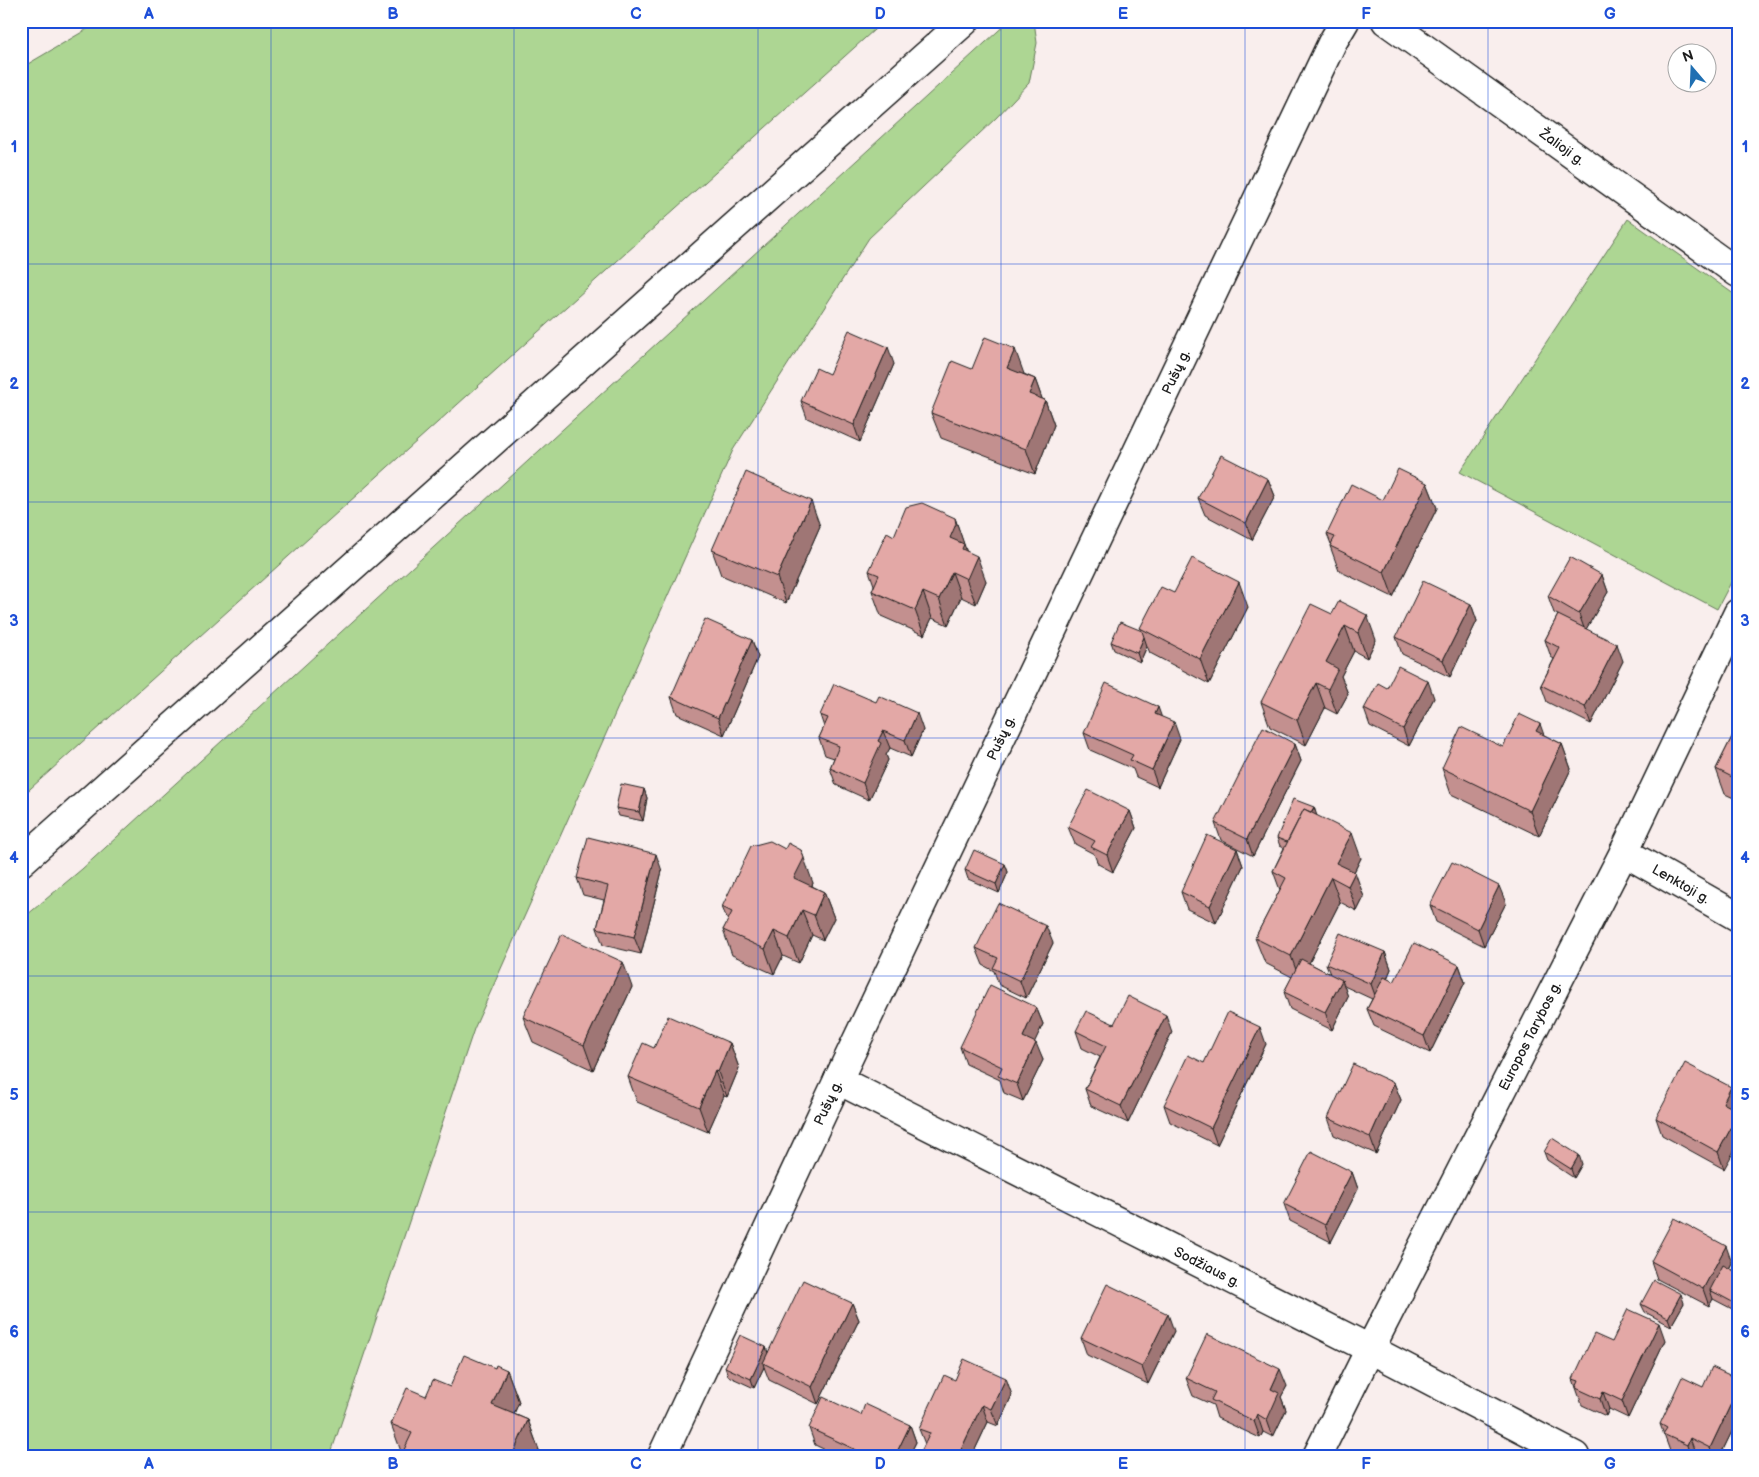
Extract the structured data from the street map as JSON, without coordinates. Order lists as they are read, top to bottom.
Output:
{
  "streets": {
    "street": [
      "Žalioji g.",
      "Pušų g.",
      "Lenktoji g.",
      "Europos Tarybos g.",
      "Sodžiaus g."
    ]
  },
  "crossings": [
    ["Pušų g.", "Sodžiaus g."],
    ["Lenktoji g.", "Europos Tarybos g."],
    ["Europos Tarybos g.", "Sodžiaus g."]
  ],
  "north": "top",
  "grid": {
    "columns": [
      "A",
      "B",
      "C",
      "D",
      "E",
      "F",
      "G"
    ],
    "rows": [
      "1",
      "2",
      "3",
      "4",
      "5",
      "6"
    ]
  }
}
